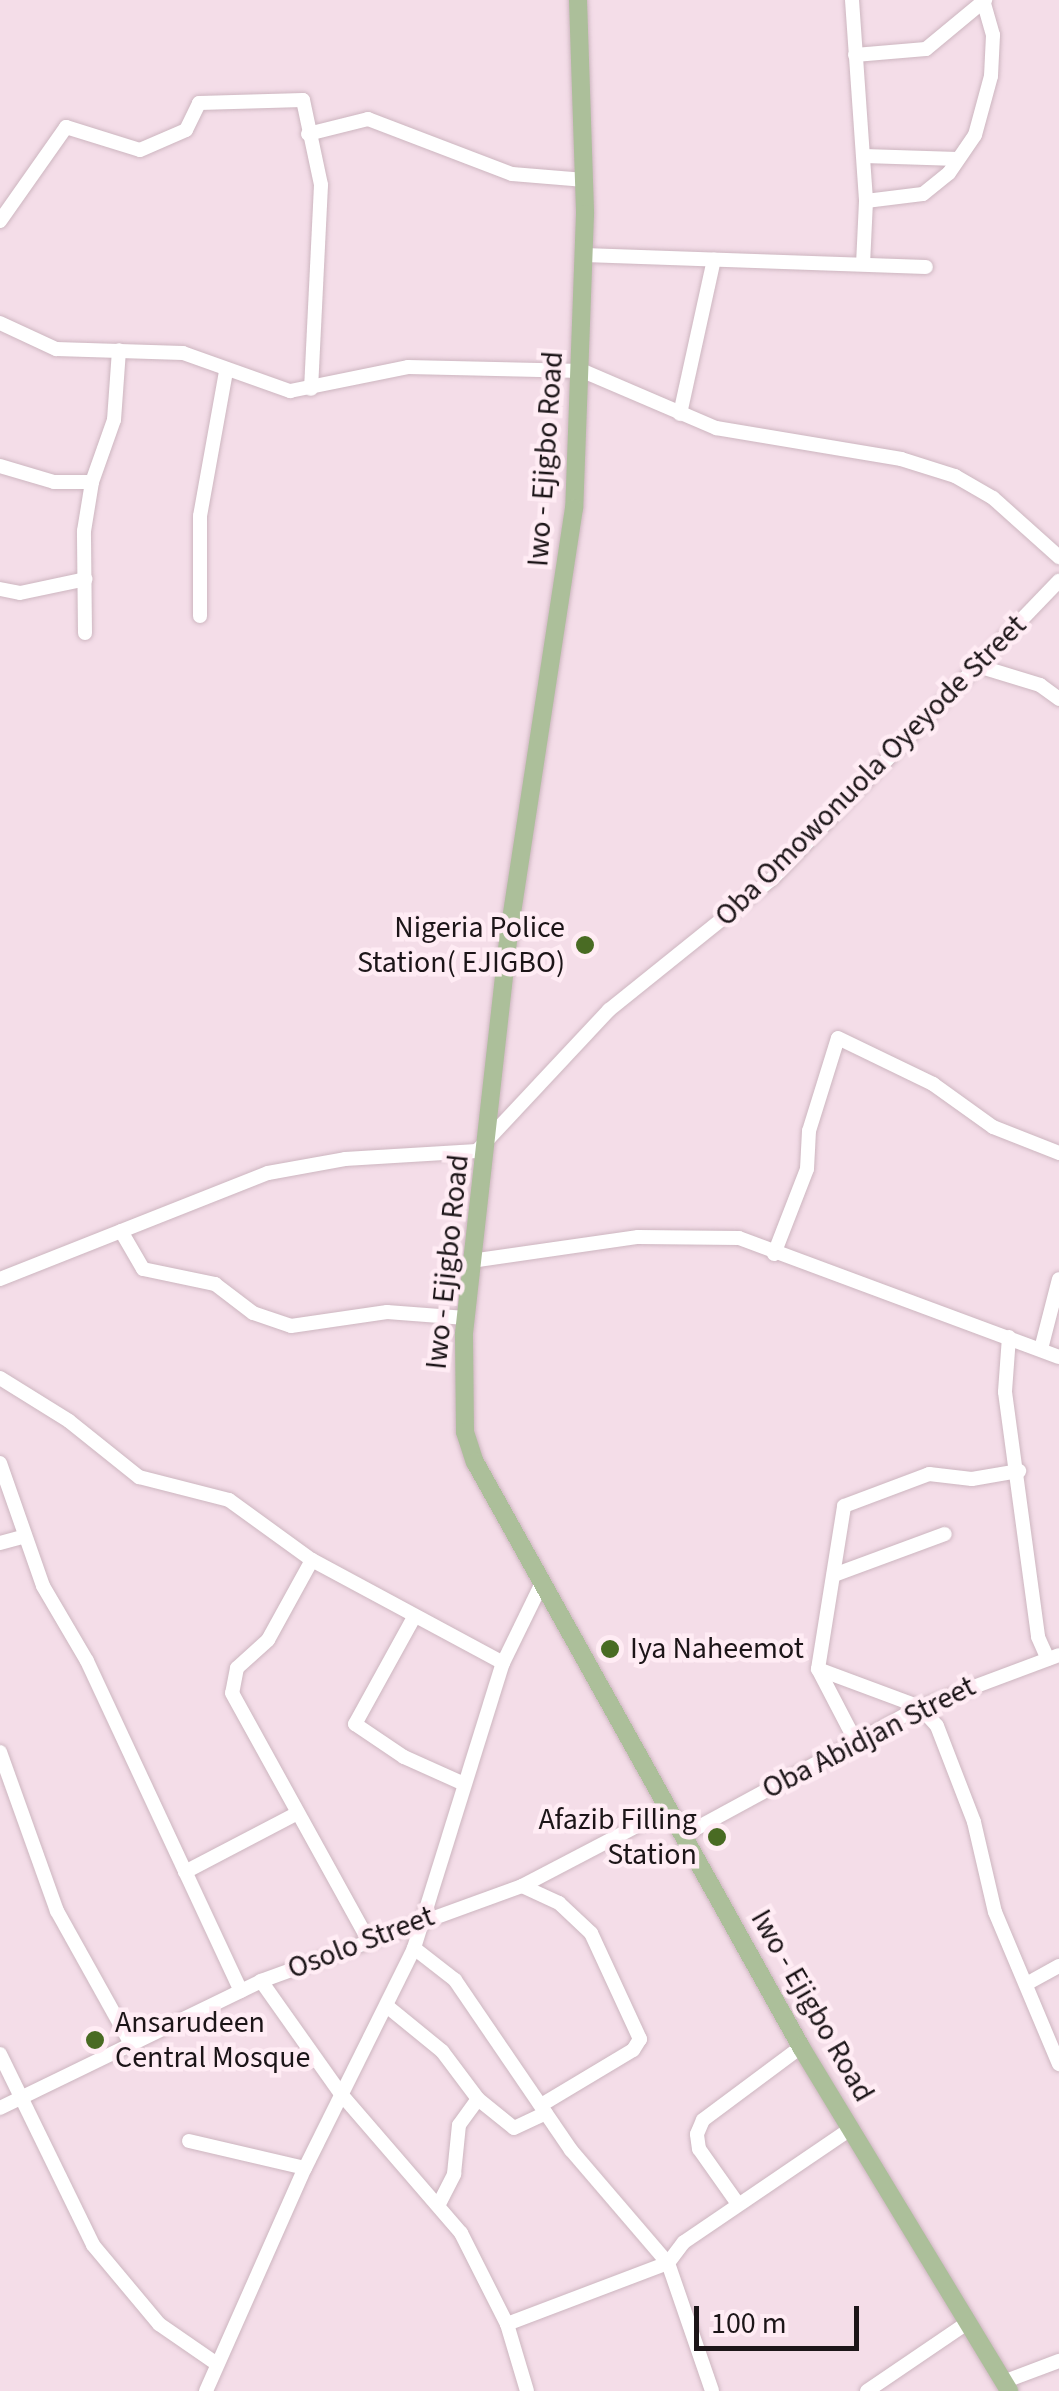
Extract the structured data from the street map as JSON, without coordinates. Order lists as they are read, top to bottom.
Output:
{
  "streets": {
    "main road": ["Iwo - Ejigbo Road"],
    "street": ["Oba Omowonuola Oyeyode Street", "Oba Abidjan Street", "Osolo Street"]
  },
  "crossings": [
    ["Iwo - Ejigbo Road", "Oba Omowonuola Oyeyode Street"],
    ["Iwo - Ejigbo Road", "Oba Abidjan Street"],
    ["Iwo - Ejigbo Road", "Osolo Street"]
  ],
  "places": [
    "Nigeria Police Station( EJIGBO)",
    "Iya Naheemot",
    "Afazib Filling Station",
    "Ansarudeen Central Mosque"
  ],
  "scale_bar": "100 m"
}
